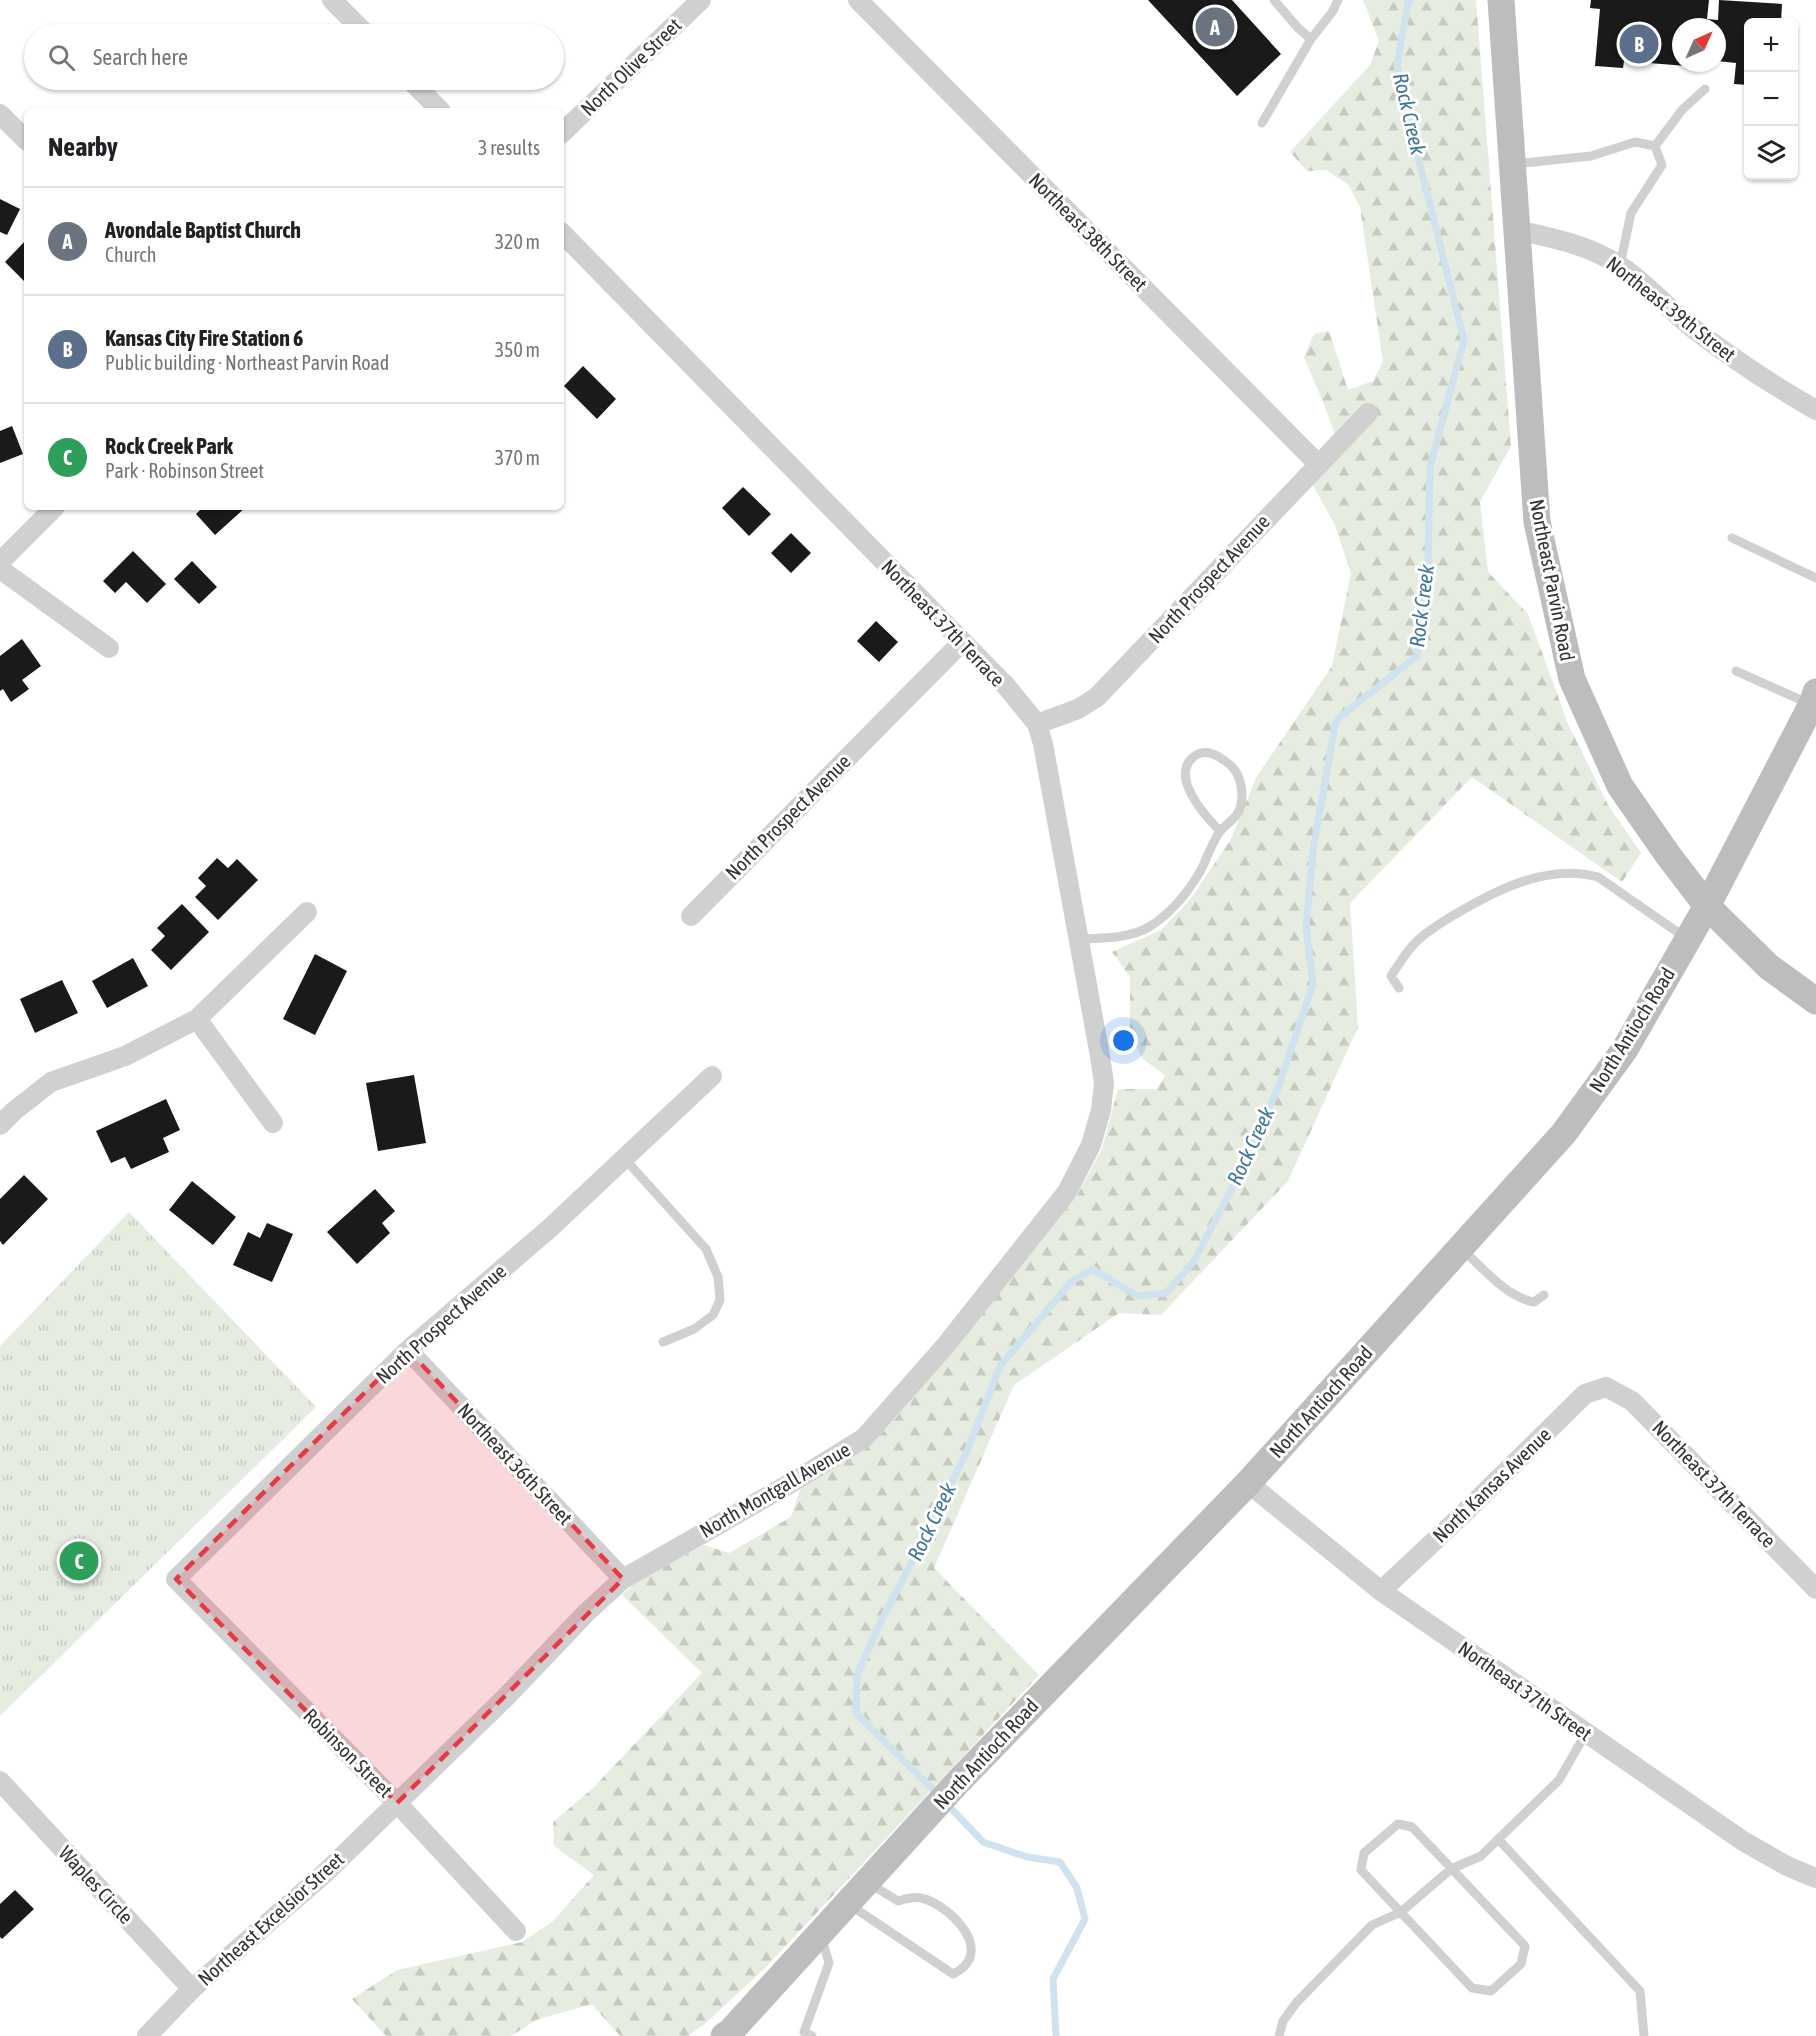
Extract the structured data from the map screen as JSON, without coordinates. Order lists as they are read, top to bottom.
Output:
{
  "streets": {
    "street": [
      "North Olive Street",
      "Northeast 38th Street",
      "Northeast 39th Street",
      "North Prospect Avenue",
      "Northeast Parvin Road",
      "Northeast 37th Terrace",
      "North Antioch Road",
      "Northeast 36th Street",
      "North Kansas Avenue",
      "North Montgall Avenue",
      "Northeast 37th Street",
      "Robinson Street",
      "Waples Circle",
      "Northeast Excelsior Street"
    ]
  },
  "crossings": [
    ["Northeast 38th Street", "North Prospect Avenue"],
    ["Northeast 39th Street", "Northeast Parvin Road"],
    ["North Prospect Avenue", "Northeast 37th Terrace"],
    ["North Prospect Avenue", "Northeast 36th Street"],
    ["North Prospect Avenue", "Robinson Street"],
    ["Northeast Parvin Road", "North Antioch Road"],
    ["Northeast 37th Terrace", "North Kansas Avenue"],
    ["Northeast 37th Terrace", "North Montgall Avenue"],
    ["North Antioch Road", "Northeast 37th Street"],
    ["Northeast 36th Street", "North Montgall Avenue"],
    ["North Kansas Avenue", "Northeast 37th Street"],
    ["North Montgall Avenue", "Robinson Street"],
    ["North Montgall Avenue", "Northeast Excelsior Street"],
    ["Robinson Street", "Northeast Excelsior Street"],
    ["Waples Circle", "Northeast Excelsior Street"]
  ],
  "water": ["Rock Creek"],
  "north": "top right",
  "page": {
    "pins": ["A", "B", "C"],
    "map_buttons": ["+", "−"],
    "search": "Search here",
    "heading": ["Nearby", "3 results"],
    "list": [
      {
        "mark": "A",
        "name": "Avondale Baptist Church",
        "note": "Church",
        "value": "320 m"
      },
      {
        "mark": "B",
        "name": "Kansas City Fire Station 6",
        "note": "Public building · Northeast Parvin Road",
        "value": "350 m"
      },
      {
        "mark": "C",
        "name": "Rock Creek Park",
        "note": "Park · Robinson Street",
        "value": "370 m"
      }
    ]
  }
}
